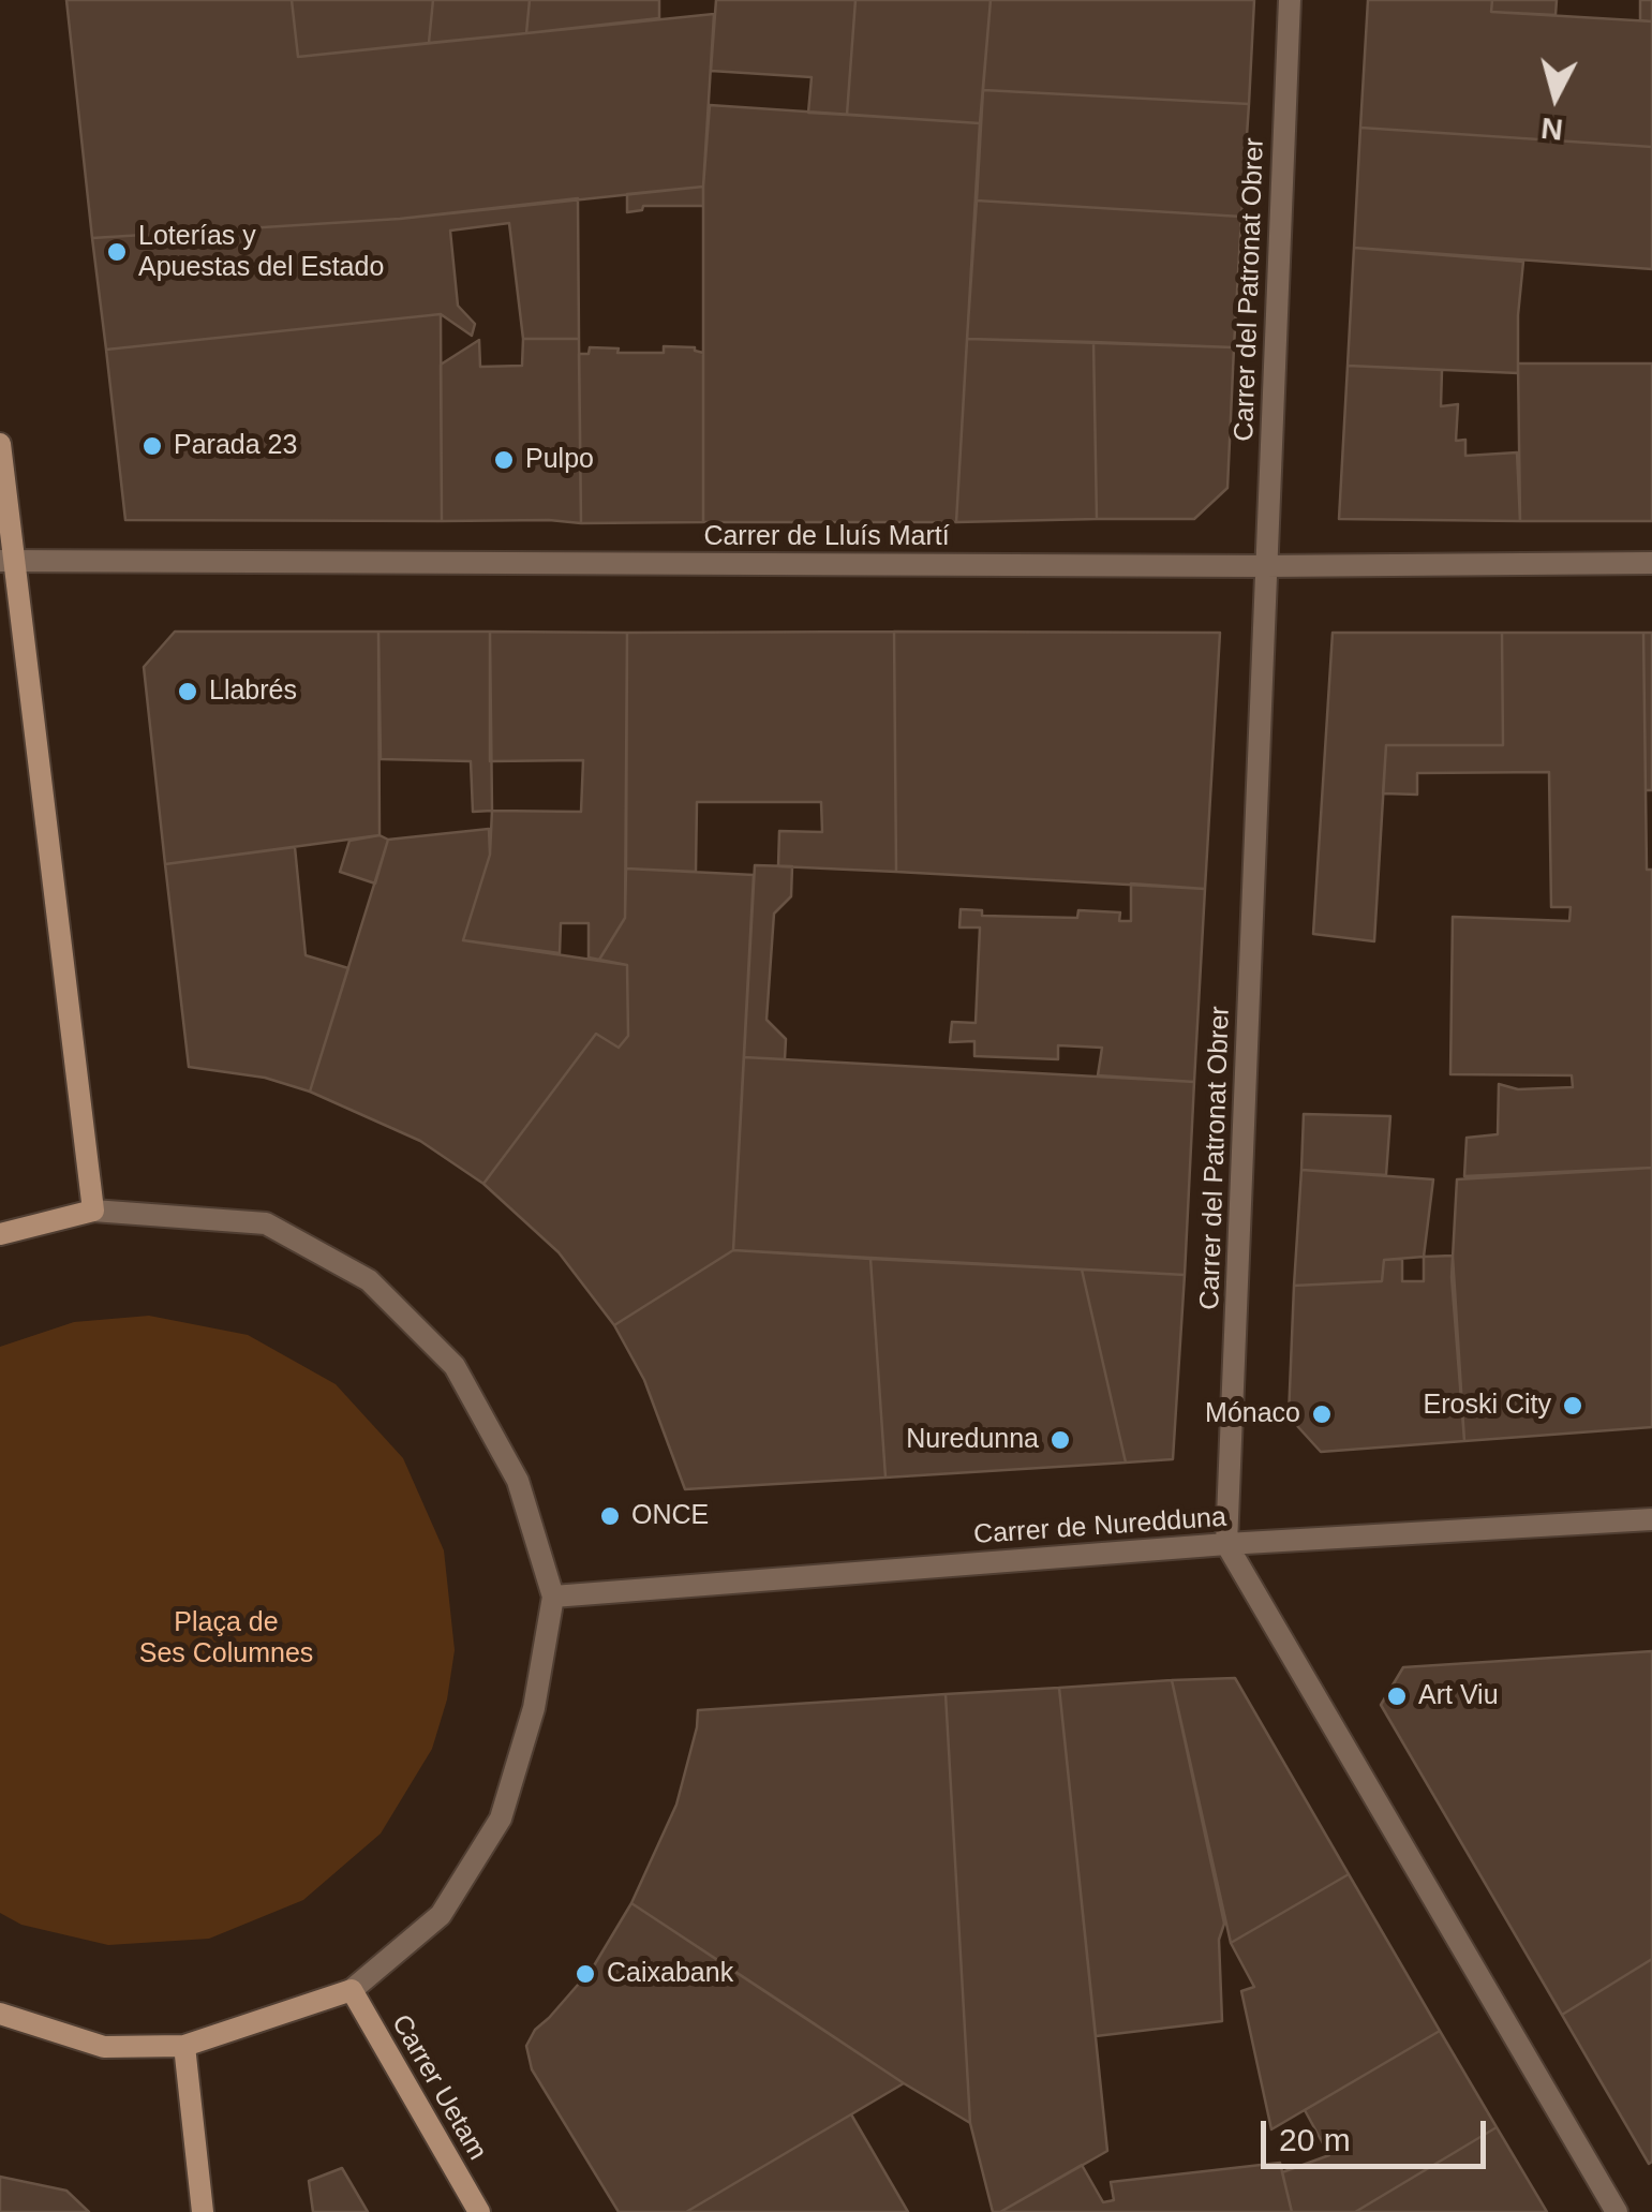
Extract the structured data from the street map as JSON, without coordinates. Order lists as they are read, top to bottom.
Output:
{
  "streets": {
    "street": [
      "Carrer del Patronat Obrer",
      "Carrer de Lluís Martí",
      "Carrer de Nuredduna",
      "Carrer Uetam"
    ]
  },
  "crossings": [
    ["Carrer del Patronat Obrer", "Carrer de Lluís Martí"],
    ["Carrer del Patronat Obrer", "Carrer de Nuredduna"]
  ],
  "parks": ["Plaça de Ses Columnes"],
  "places": [
    "Loterías y Apuestas del Estado",
    "Parada 23",
    "Pulpo",
    "Llabrés",
    "Eroski City",
    "Mónaco",
    "Nuredunna",
    "ONCE",
    "Art Viu",
    "Caixabank"
  ],
  "scale_bar": "20 m",
  "north": "bottom"
}
